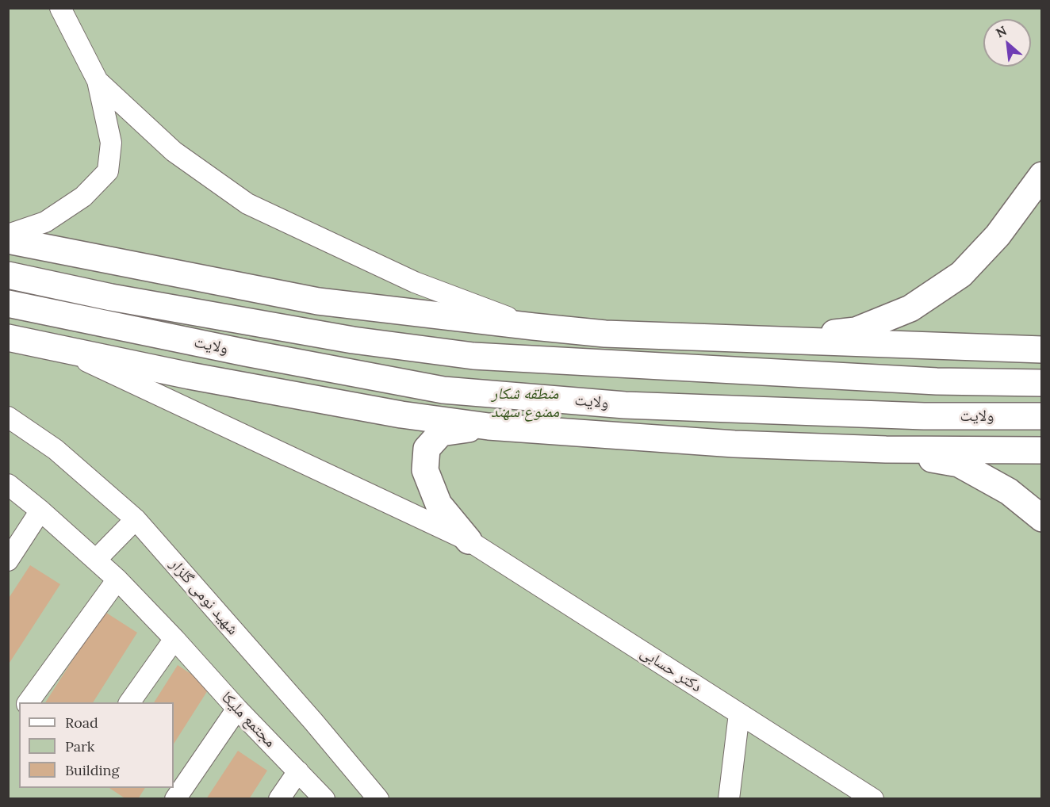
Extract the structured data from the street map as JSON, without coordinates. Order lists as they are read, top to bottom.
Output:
{
  "streets": {
    "main road": ["ولایت"],
    "street": ["شهید نومی گلزار", "دکتر حسابی", "مجتمع ملیکا"]
  },
  "parks": ["منطقه شکار ممنوع سهند"],
  "legend": ["Road", "Park", "Building"],
  "north": "top left"
}
